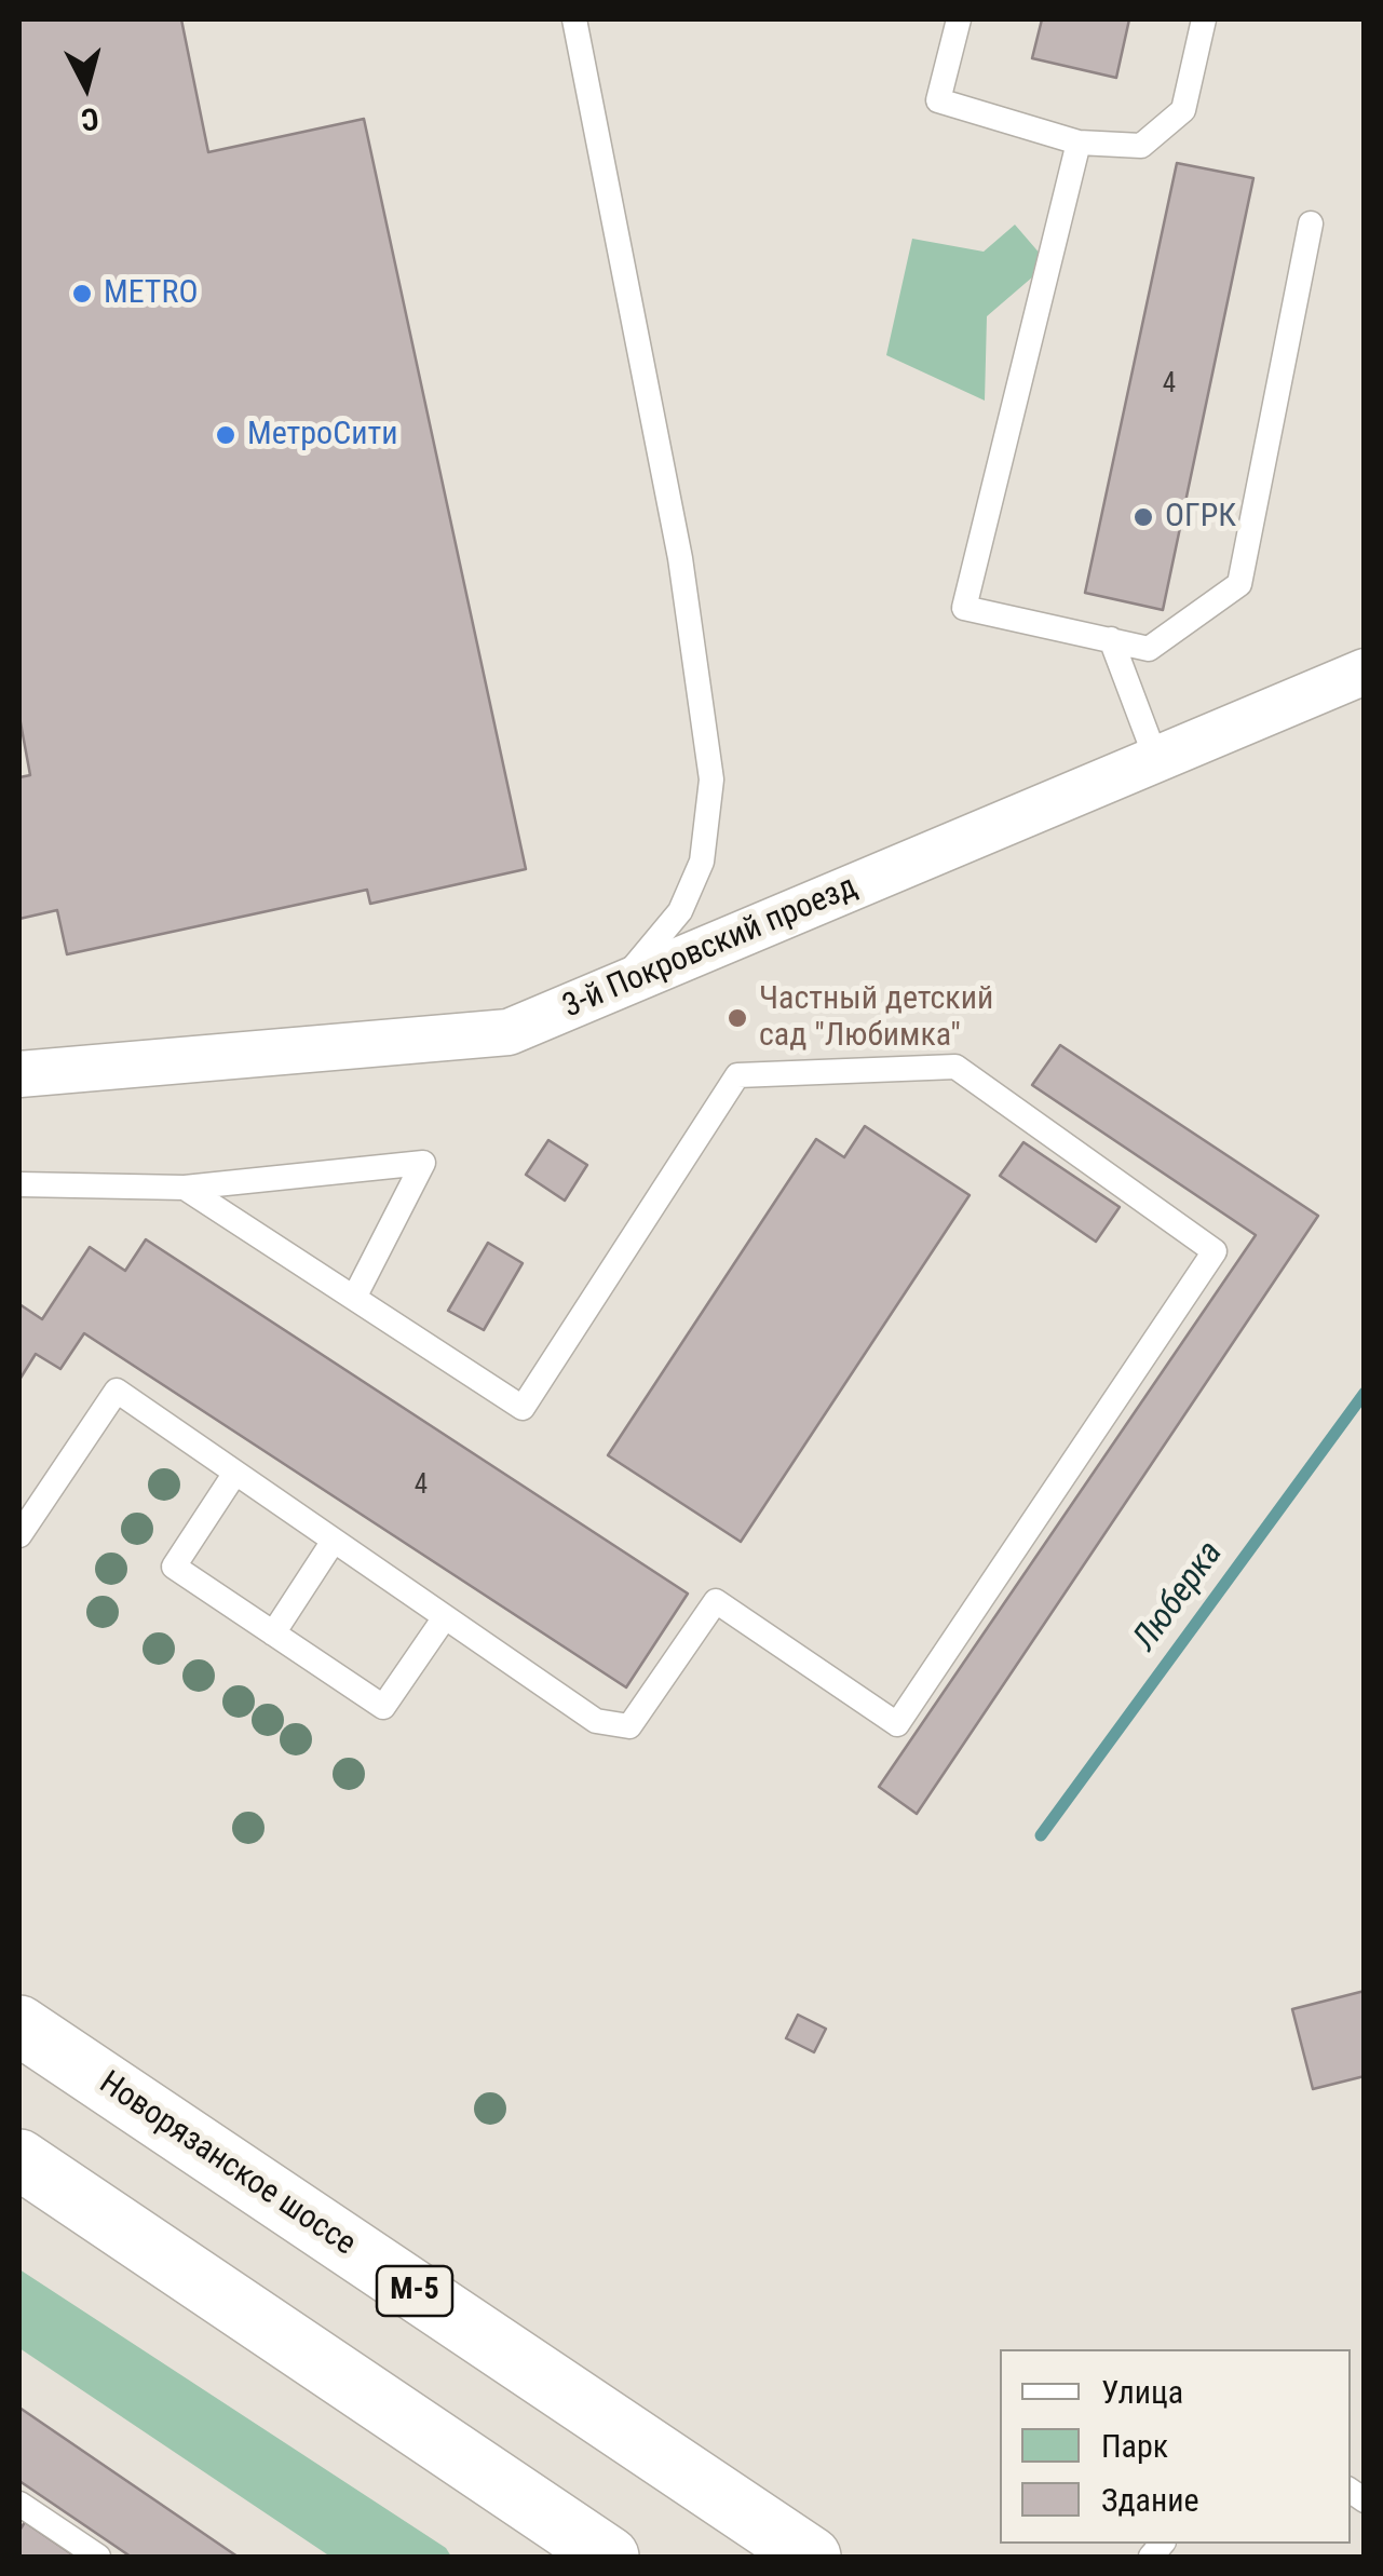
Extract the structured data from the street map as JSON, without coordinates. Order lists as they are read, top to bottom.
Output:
{
  "streets": {
    "highway": ["Новорязанское шоссе", "М-5"],
    "street": ["3-й Покровский проезд"]
  },
  "water": ["Люберка"],
  "places": [
    "METRO",
    "МетроСити",
    "ОГРК",
    "Частный детский сад \"Любимка\""
  ],
  "house_numbers": ["4", "4"],
  "legend": ["Улица", "Парк", "Здание"],
  "north": "bottom"
}
